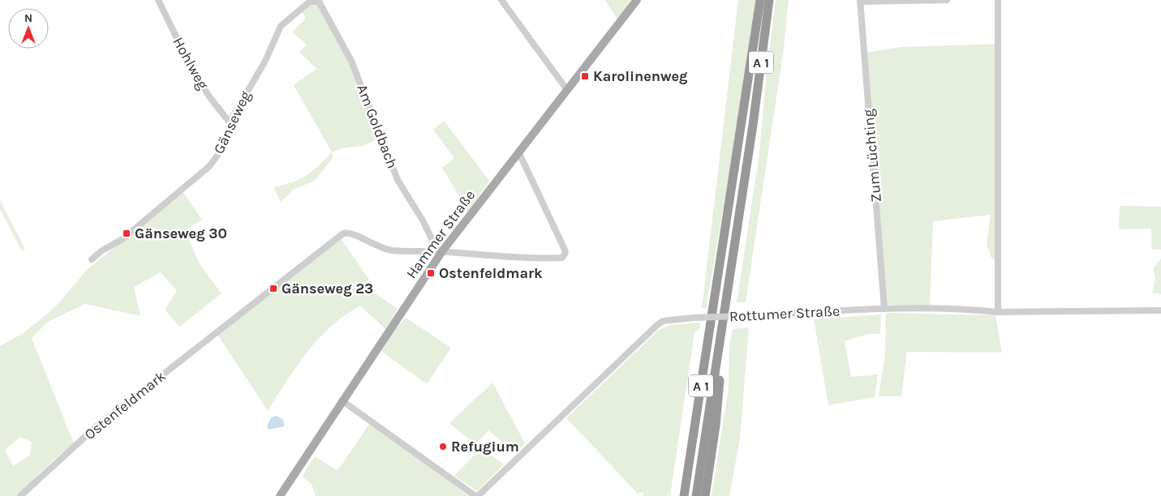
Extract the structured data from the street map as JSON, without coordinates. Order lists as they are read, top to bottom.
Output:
{
  "streets": {
    "highway": ["A 1"],
    "main road": ["Hammer Straße"],
    "street": [
      "Hohlweg",
      "Gänseweg",
      "Am Goldbach",
      "Zum Lüchting",
      "Rottumer Straße",
      "Ostenfeldmark"
    ]
  },
  "crossings": [
    ["Hohlweg", "Gänseweg"],
    ["Gänseweg", "Am Goldbach"],
    ["Am Goldbach", "Hammer Straße"],
    ["Am Goldbach", "Ostenfeldmark"],
    ["Zum Lüchting", "Rottumer Straße"],
    ["Hammer Straße", "Ostenfeldmark"]
  ],
  "places": {
    "transit": [
      "Karolinenweg",
      "Gänseweg 30",
      "Ostenfeldmark",
      "Gänseweg 23"
    ],
    "other": ["Refugium"]
  },
  "north": "top"
}
